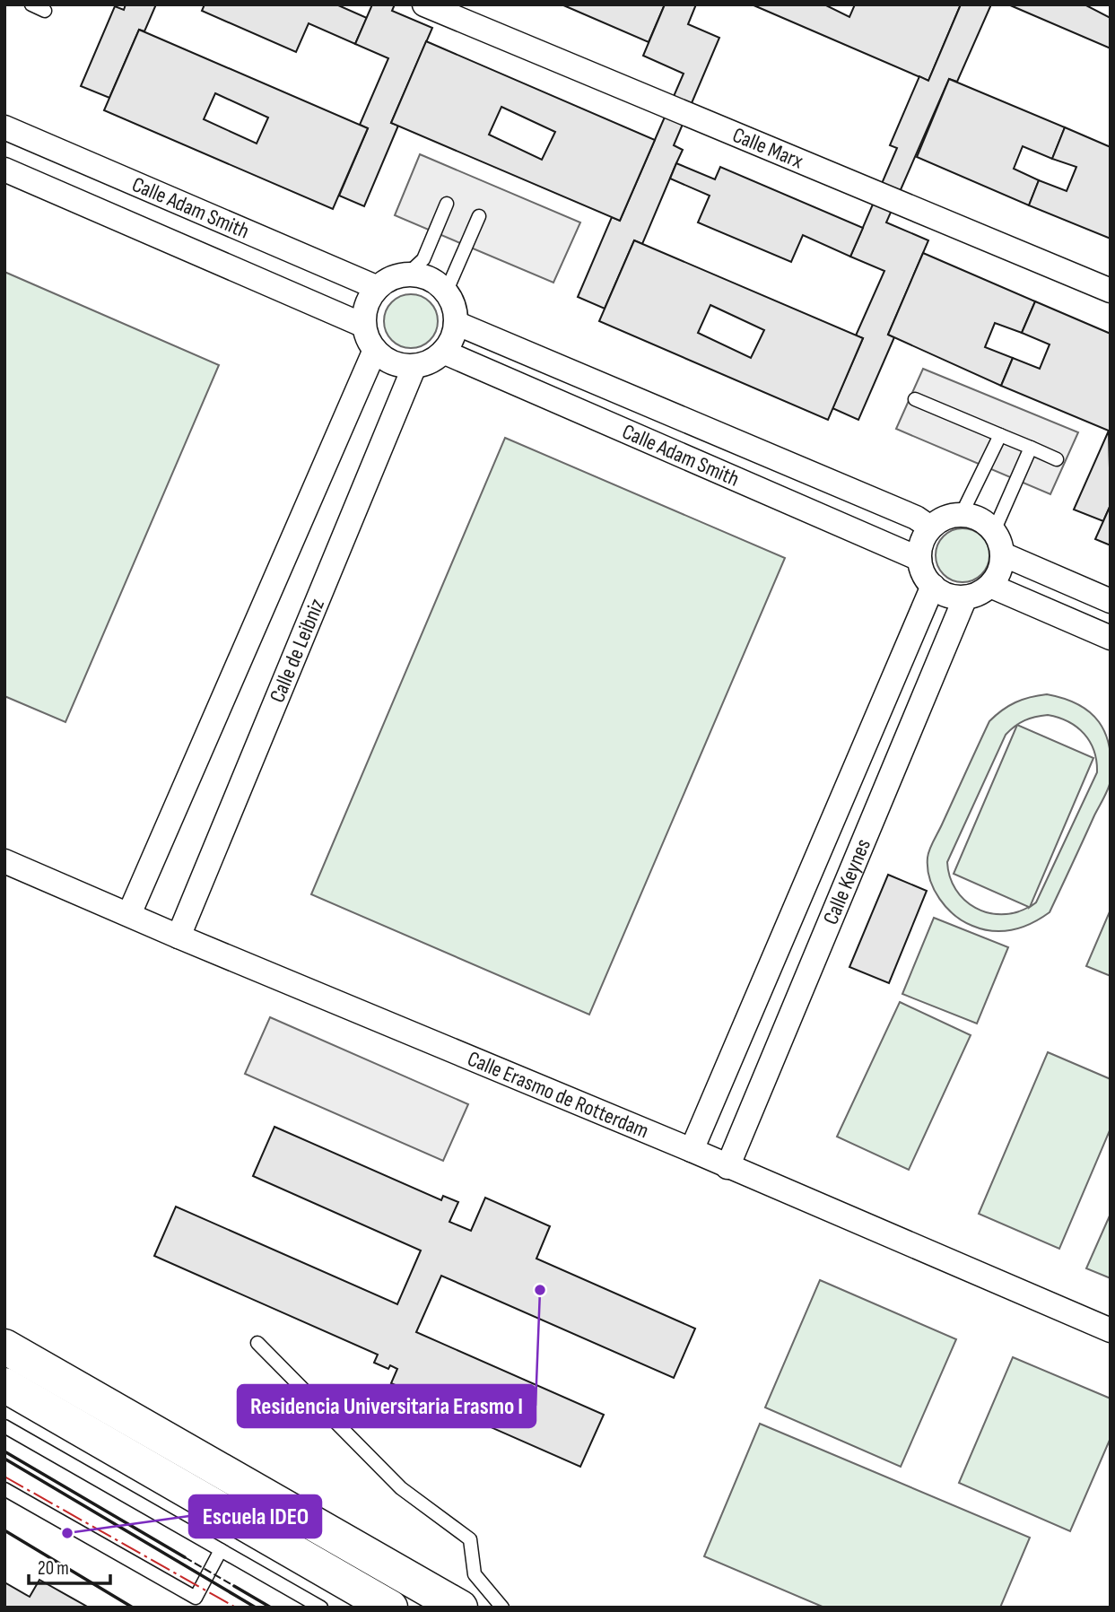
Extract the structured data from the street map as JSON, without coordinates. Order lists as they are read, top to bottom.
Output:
{
  "streets": {
    "street": [
      "Calle Marx",
      "Calle Adam Smith",
      "Calle de Leibniz",
      "Calle Keynes",
      "Calle Erasmo de Rotterdam"
    ]
  },
  "crossings": [
    ["Calle Adam Smith", "Calle de Leibniz"],
    ["Calle Adam Smith", "Calle Keynes"],
    ["Calle de Leibniz", "Calle Erasmo de Rotterdam"],
    ["Calle Keynes", "Calle Erasmo de Rotterdam"]
  ],
  "places": ["Residencia Universitaria Erasmo I", "Escuela IDEO"],
  "scale_bar": "20 m"
}
